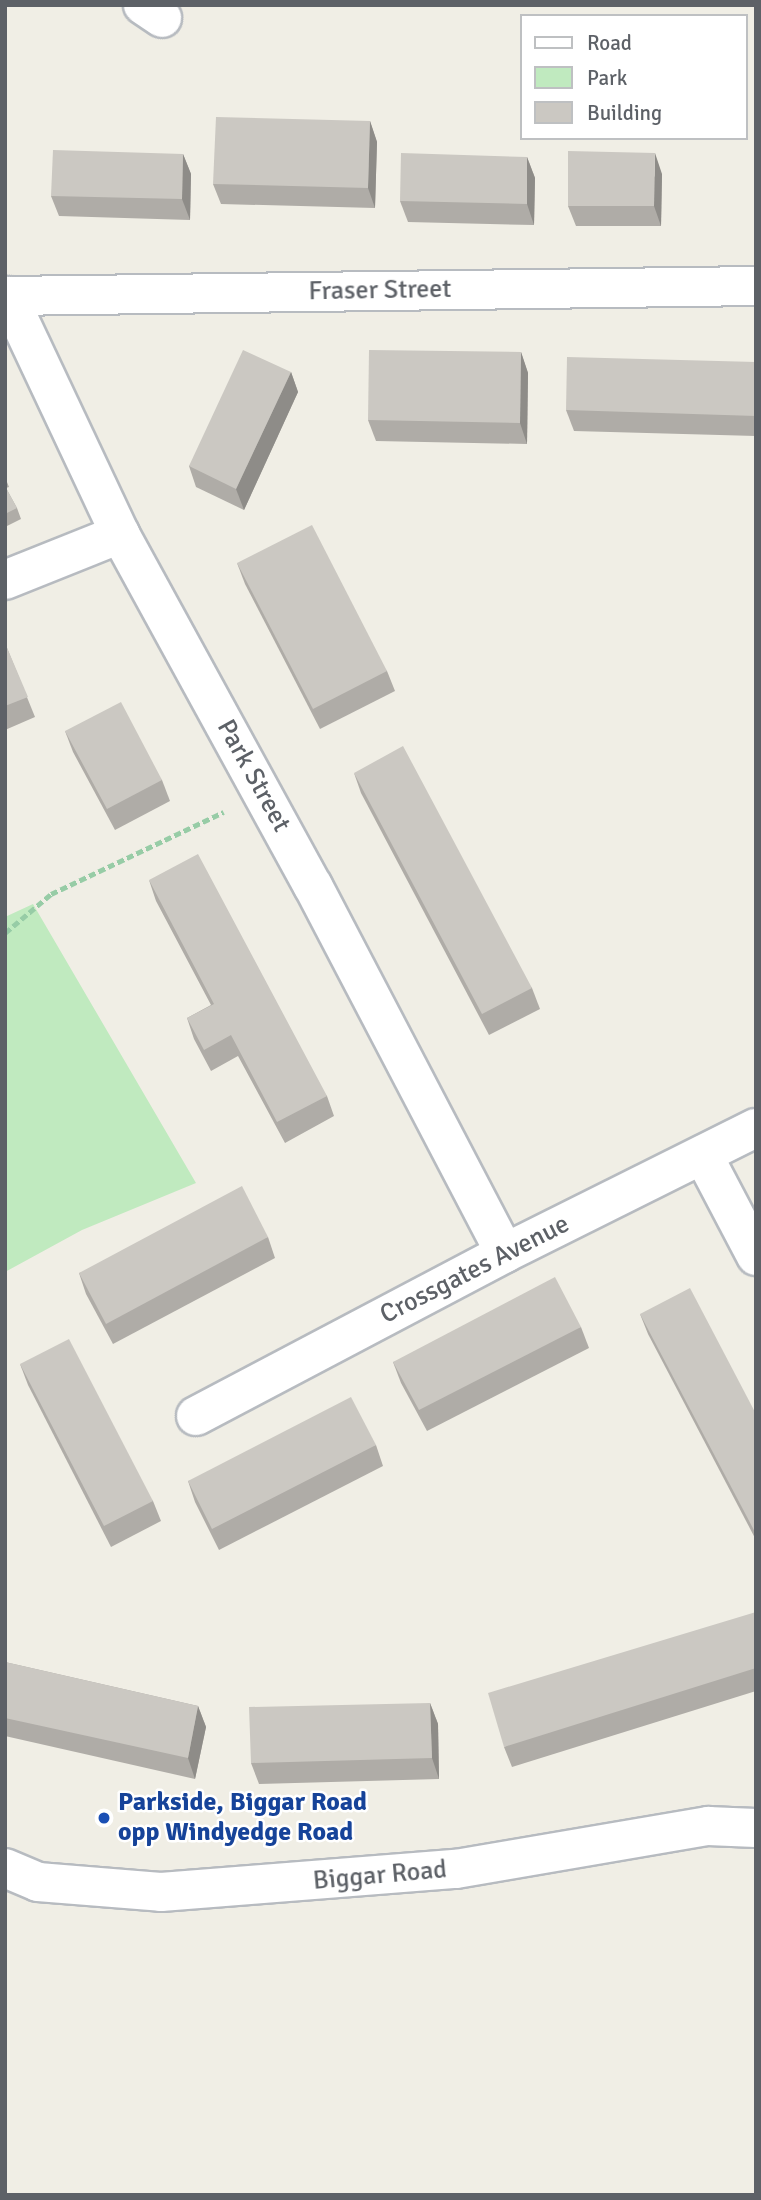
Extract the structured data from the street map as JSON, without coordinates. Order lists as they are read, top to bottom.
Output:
{
  "streets": {
    "street": [
      "Fraser Street",
      "Park Street",
      "Crossgates Avenue",
      "Biggar Road"
    ]
  },
  "crossings": [
    ["Fraser Street", "Park Street"],
    ["Park Street", "Crossgates Avenue"]
  ],
  "places": ["Parkside, Biggar Road opp Windyedge Road"],
  "legend": ["Road", "Park", "Building"]
}
